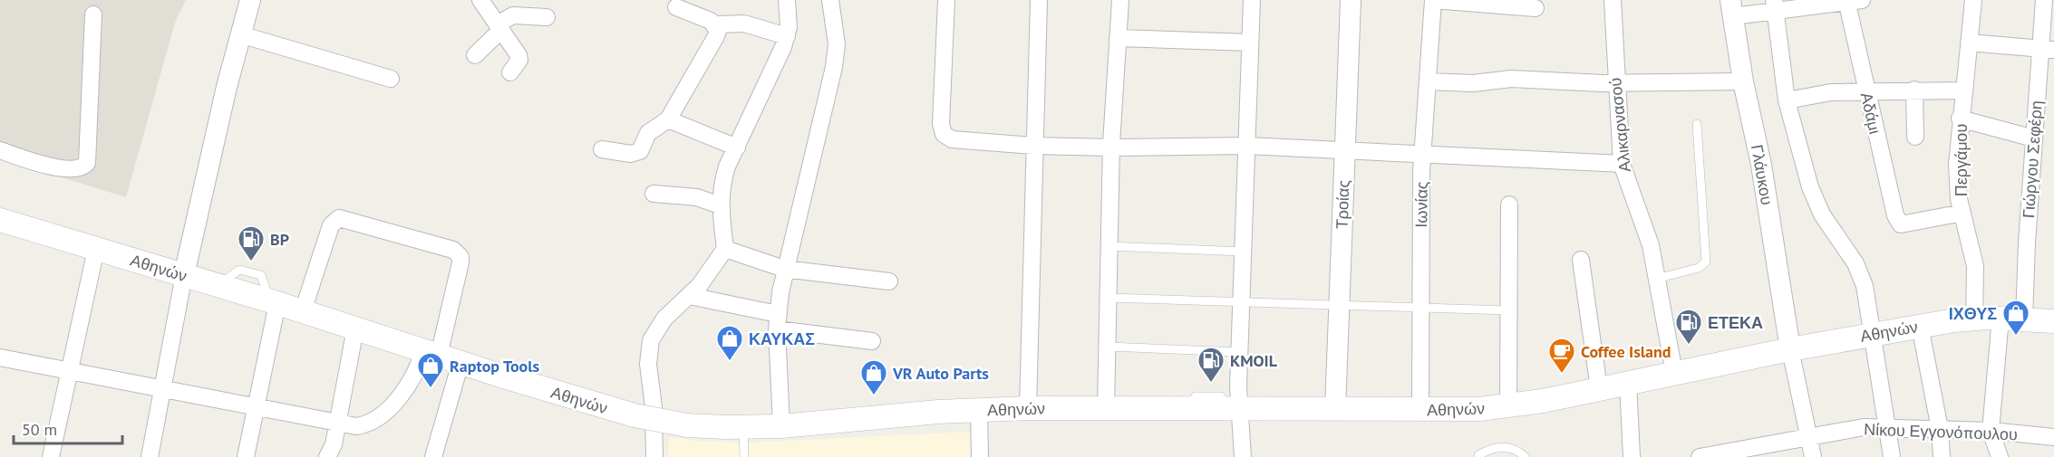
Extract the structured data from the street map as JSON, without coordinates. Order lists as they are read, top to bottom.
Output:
{
  "streets": {
    "main road": ["Αθηνών"],
    "street": [
      "Αδάμι",
      "Αλικαρνασού",
      "Γιώργου Σεφέρη",
      "Περγάμου",
      "Γλάυκου",
      "Τροίας",
      "Ιωνίας",
      "Νίκου Εγγονόπουλου"
    ]
  },
  "crossings": [
    ["Αδάμι", "Περγάμου"],
    ["Αλικαρνασού", "Αθηνών"],
    ["Γιώργου Σεφέρη", "Αθηνών"],
    ["Περγάμου", "Αθηνών"],
    ["Γλάυκου", "Αθηνών"],
    ["Τροίας", "Αθηνών"],
    ["Ιωνίας", "Αθηνών"]
  ],
  "places": {
    "fuel station": ["BP", "ΕΤΕΚΑ", "KMOIL"],
    "shop": [
      "ΙΧΘΥΣ",
      "ΚΑΥΚΑΣ",
      "Raptop Tools",
      "VR Auto Parts"
    ],
    "cafe": ["Coffee Island"]
  },
  "scale_bar": "50 m"
}
